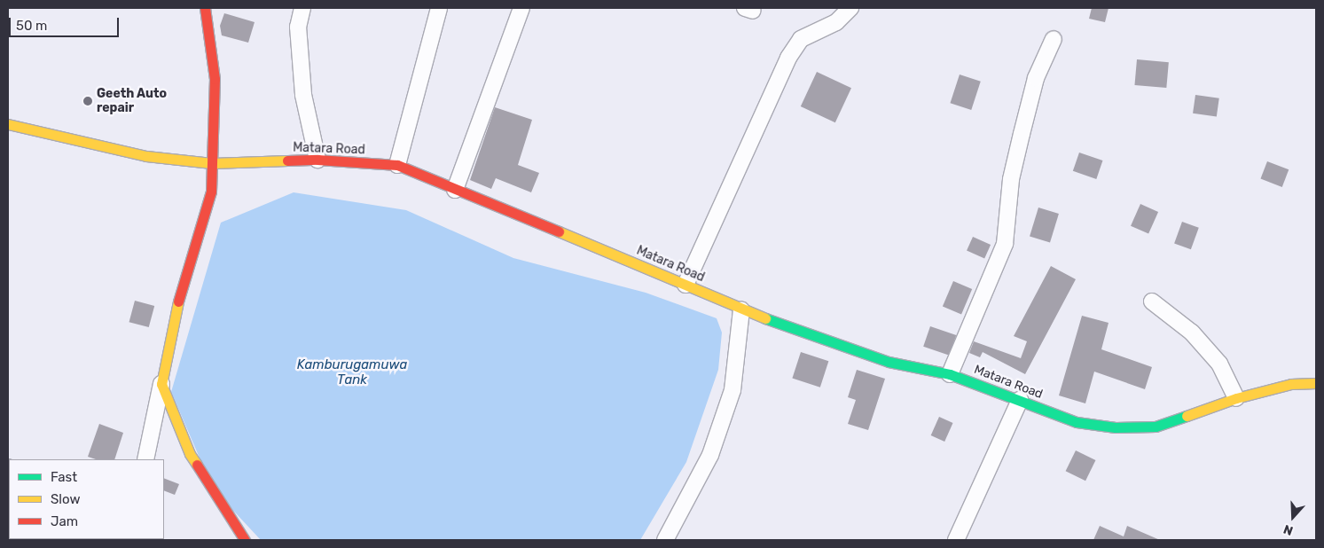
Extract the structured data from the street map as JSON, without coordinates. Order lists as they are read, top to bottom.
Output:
{
  "streets": {
    "main road": ["Matara Road"]
  },
  "water": ["Kamburugamuwa Tank"],
  "places": ["Geeth Auto repair"],
  "legend": ["Fast", "Slow", "Jam"],
  "scale_bar": "50 m",
  "north": "bottom"
}
